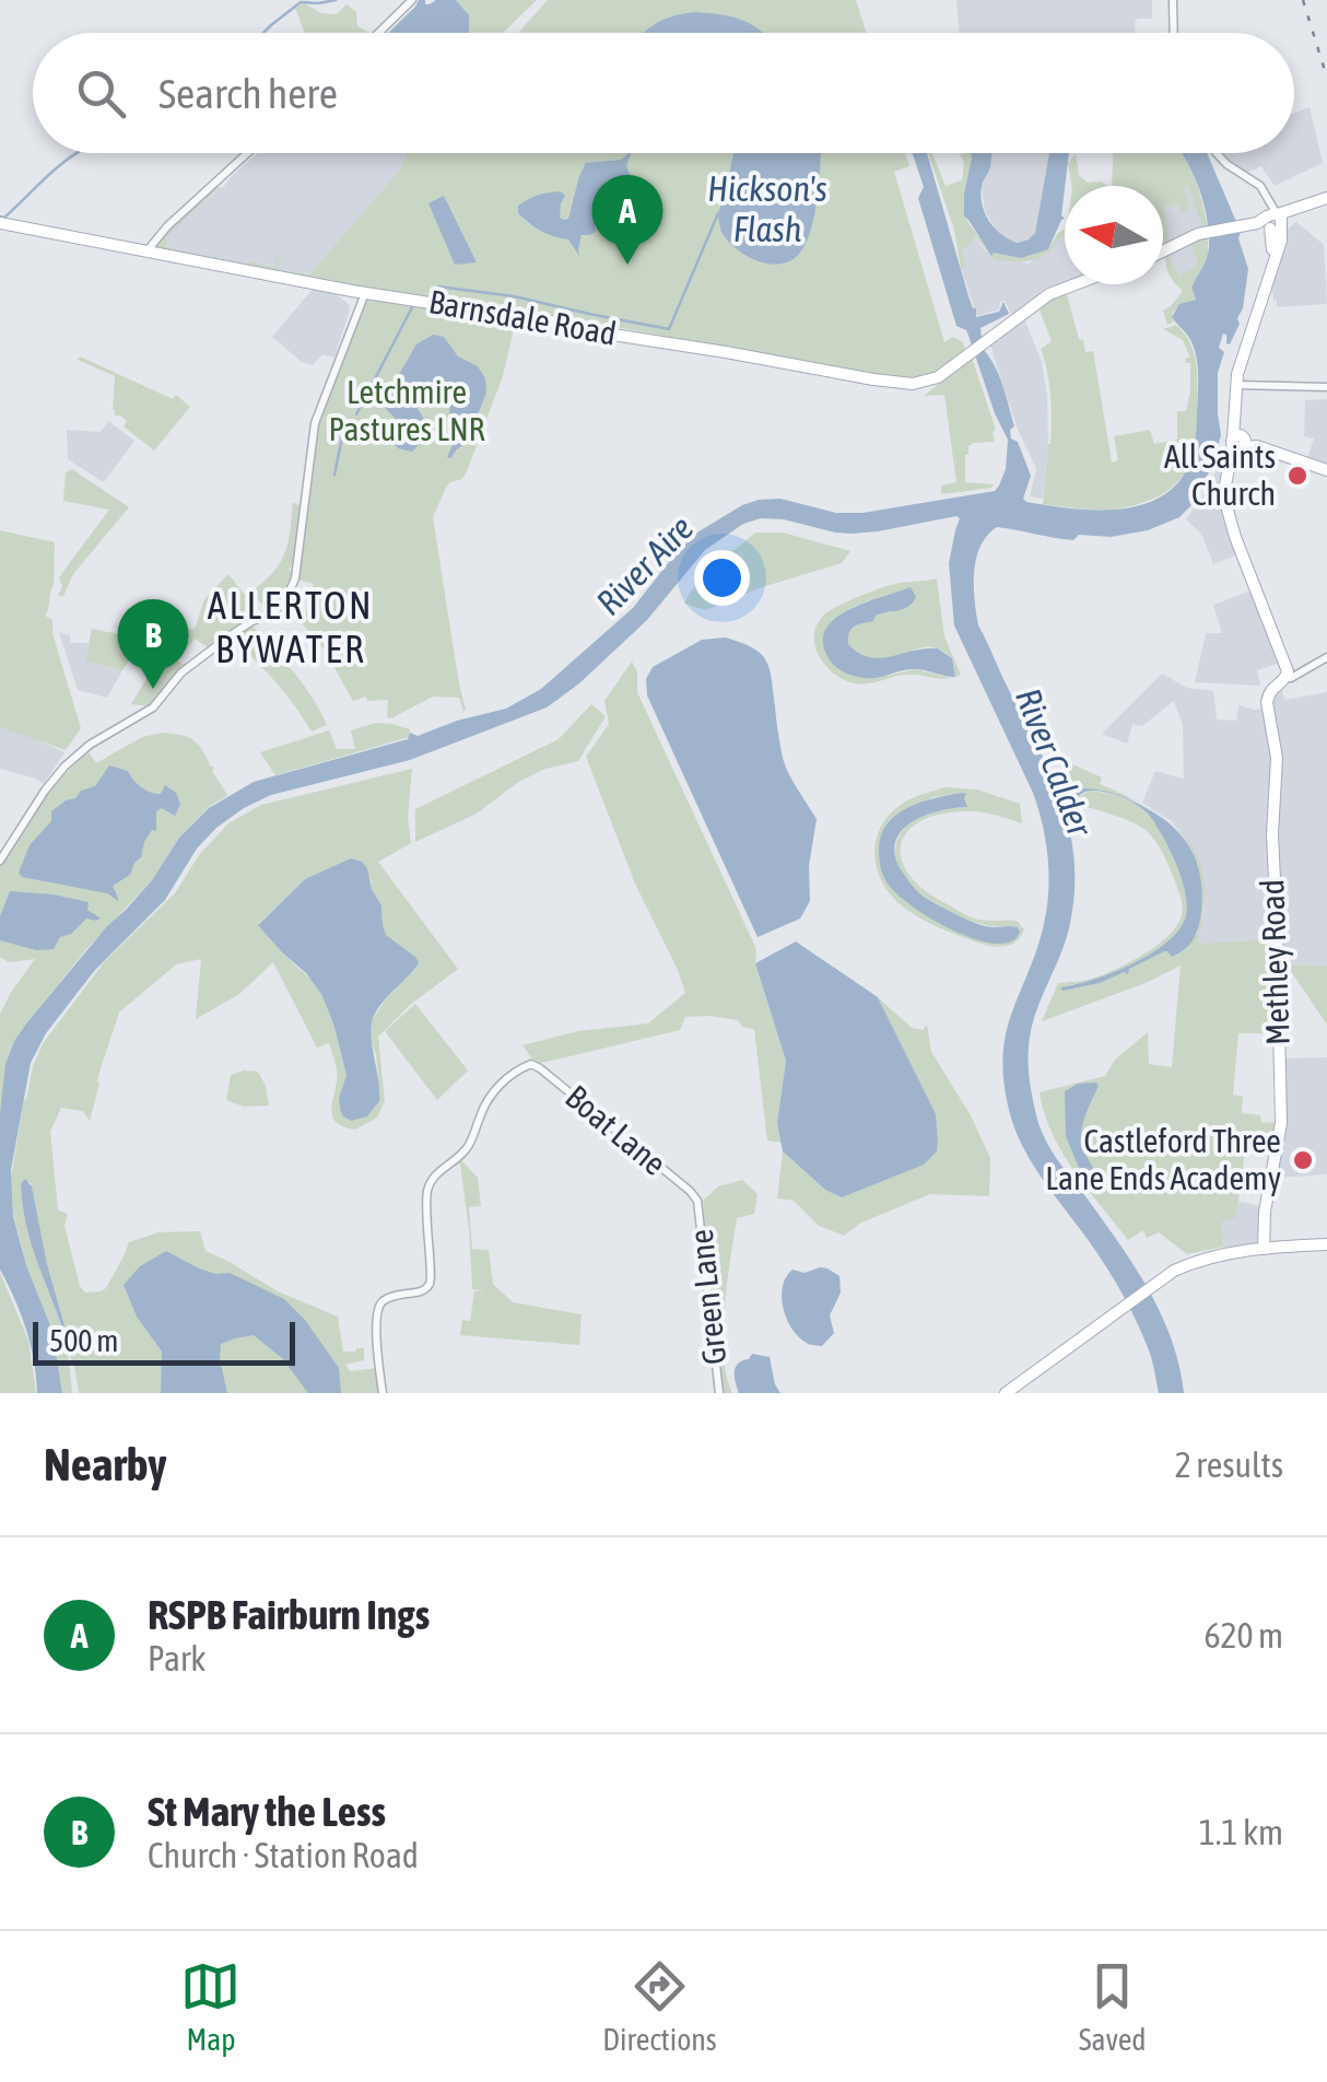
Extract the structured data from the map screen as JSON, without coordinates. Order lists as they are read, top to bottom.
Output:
{
  "streets": {
    "main road": ["Barnsdale Road", "Methley Road"],
    "street": ["Boat Lane", "Green Lane"]
  },
  "crossings": [
    ["Boat Lane", "Green Lane"]
  ],
  "districts": ["ALLERTON BYWATER"],
  "water": ["Hickson's Flash", "River Aire", "River Calder"],
  "parks": ["Letchmire Pastures LNR"],
  "places": ["All Saints Church", "Castleford Three Lane Ends Academy"],
  "scale_bar": "500 m",
  "north": "left",
  "page": {
    "search": "Search here",
    "pins": ["A", "B"],
    "scale": "500 m",
    "heading": ["Nearby", "2 results"],
    "list": [
      {
        "mark": "A",
        "name": "RSPB Fairburn Ings",
        "note": "Park",
        "value": "620 m"
      },
      {
        "mark": "B",
        "name": "St Mary the Less",
        "note": "Church · Station Road",
        "value": "1.1 km"
      }
    ],
    "nav": ["Map", "Directions", "Saved"]
  }
}
